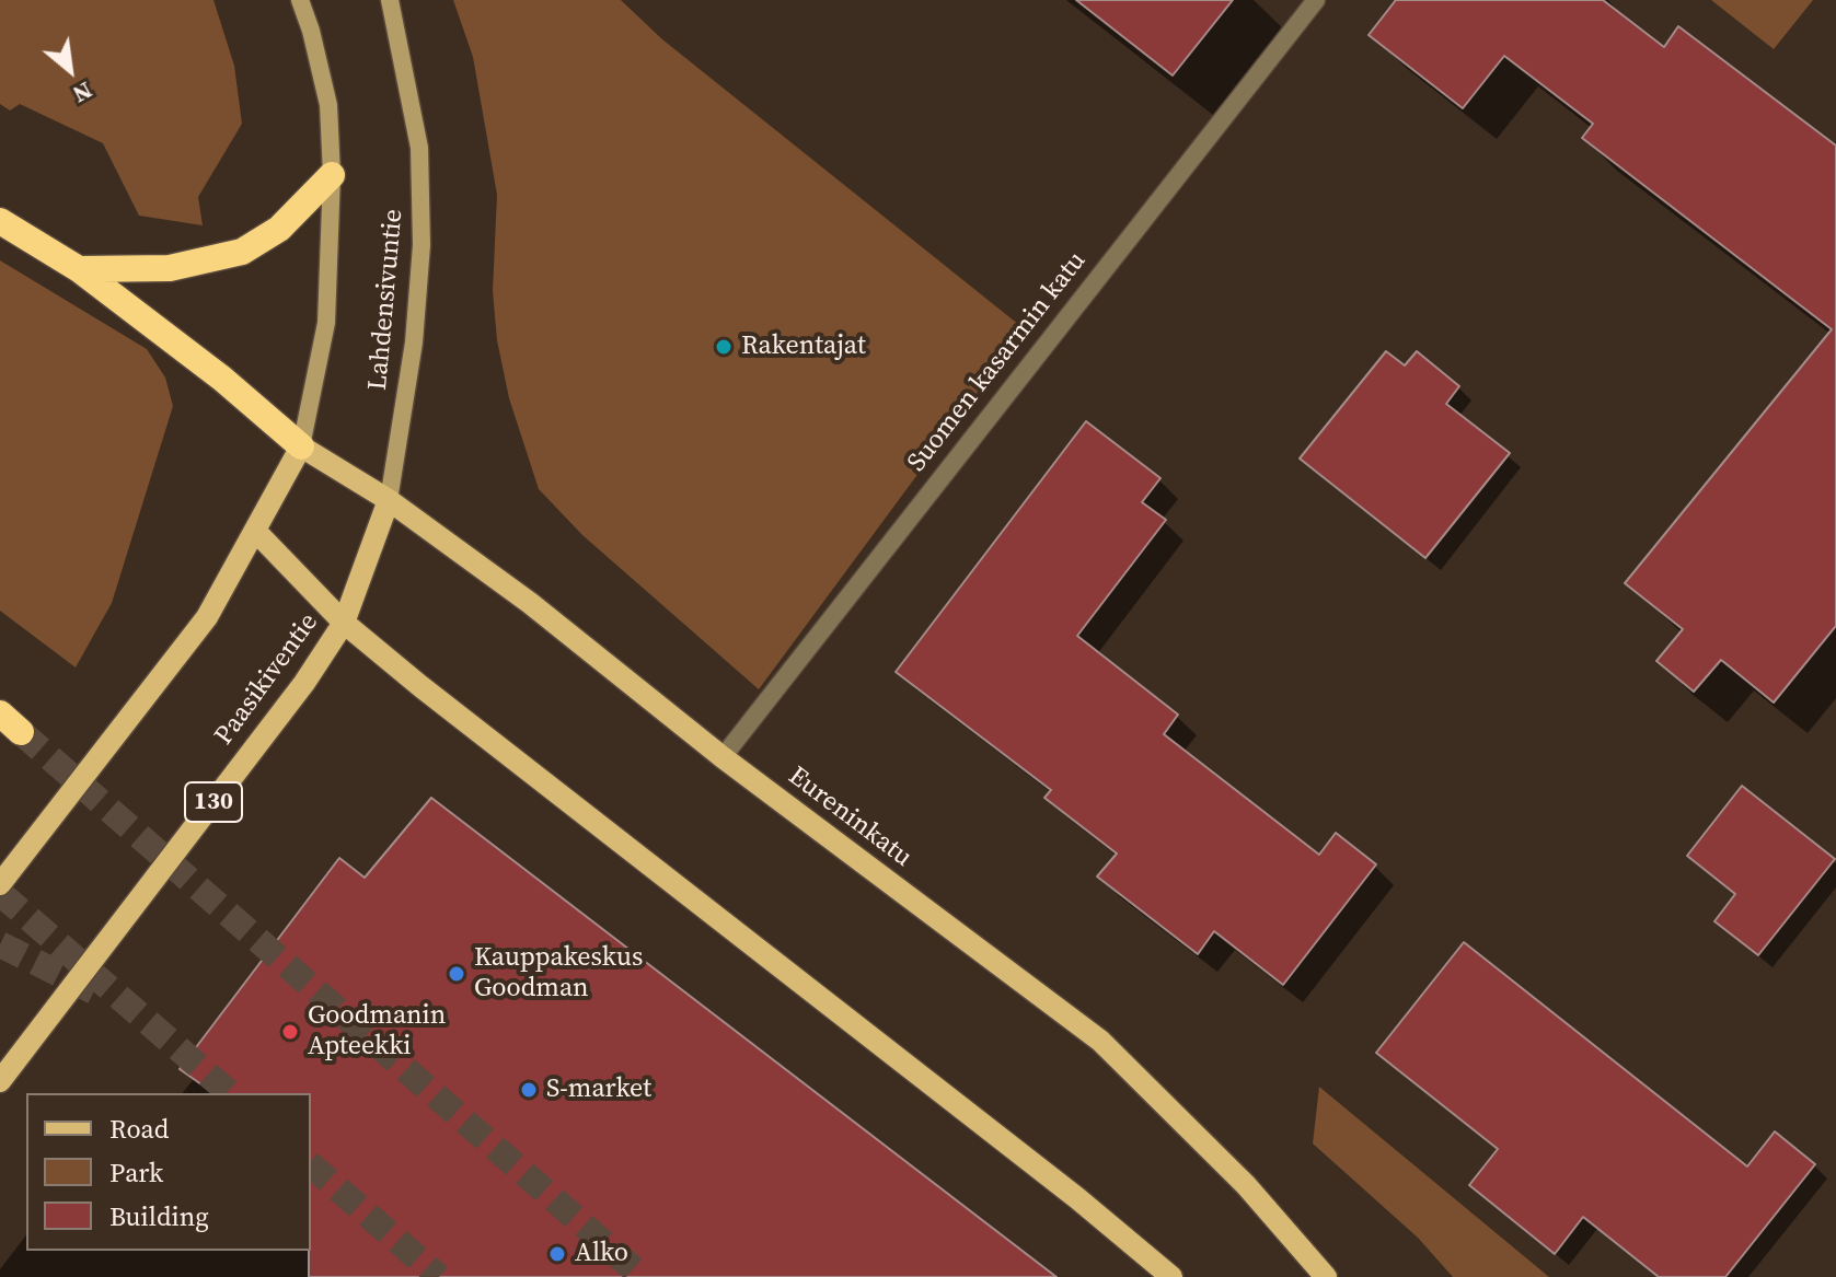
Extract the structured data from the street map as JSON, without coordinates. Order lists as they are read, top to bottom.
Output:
{
  "streets": {
    "main road": [
      "Lahdensivuntie",
      "Paasikiventie",
      "130",
      "Eureninkatu"
    ],
    "street": ["Suomen kasarmin katu"]
  },
  "crossings": [
    ["Lahdensivuntie", "Paasikiventie"],
    ["Lahdensivuntie", "Eureninkatu"],
    ["Suomen kasarmin katu", "Eureninkatu"],
    ["Paasikiventie", "Eureninkatu"]
  ],
  "places": [
    "Rakentajat",
    "Kauppakeskus Goodman",
    "Goodmanin Apteekki",
    "S-market",
    "Alko"
  ],
  "legend": ["Road", "Park", "Building"],
  "north": "bottom right"
}
